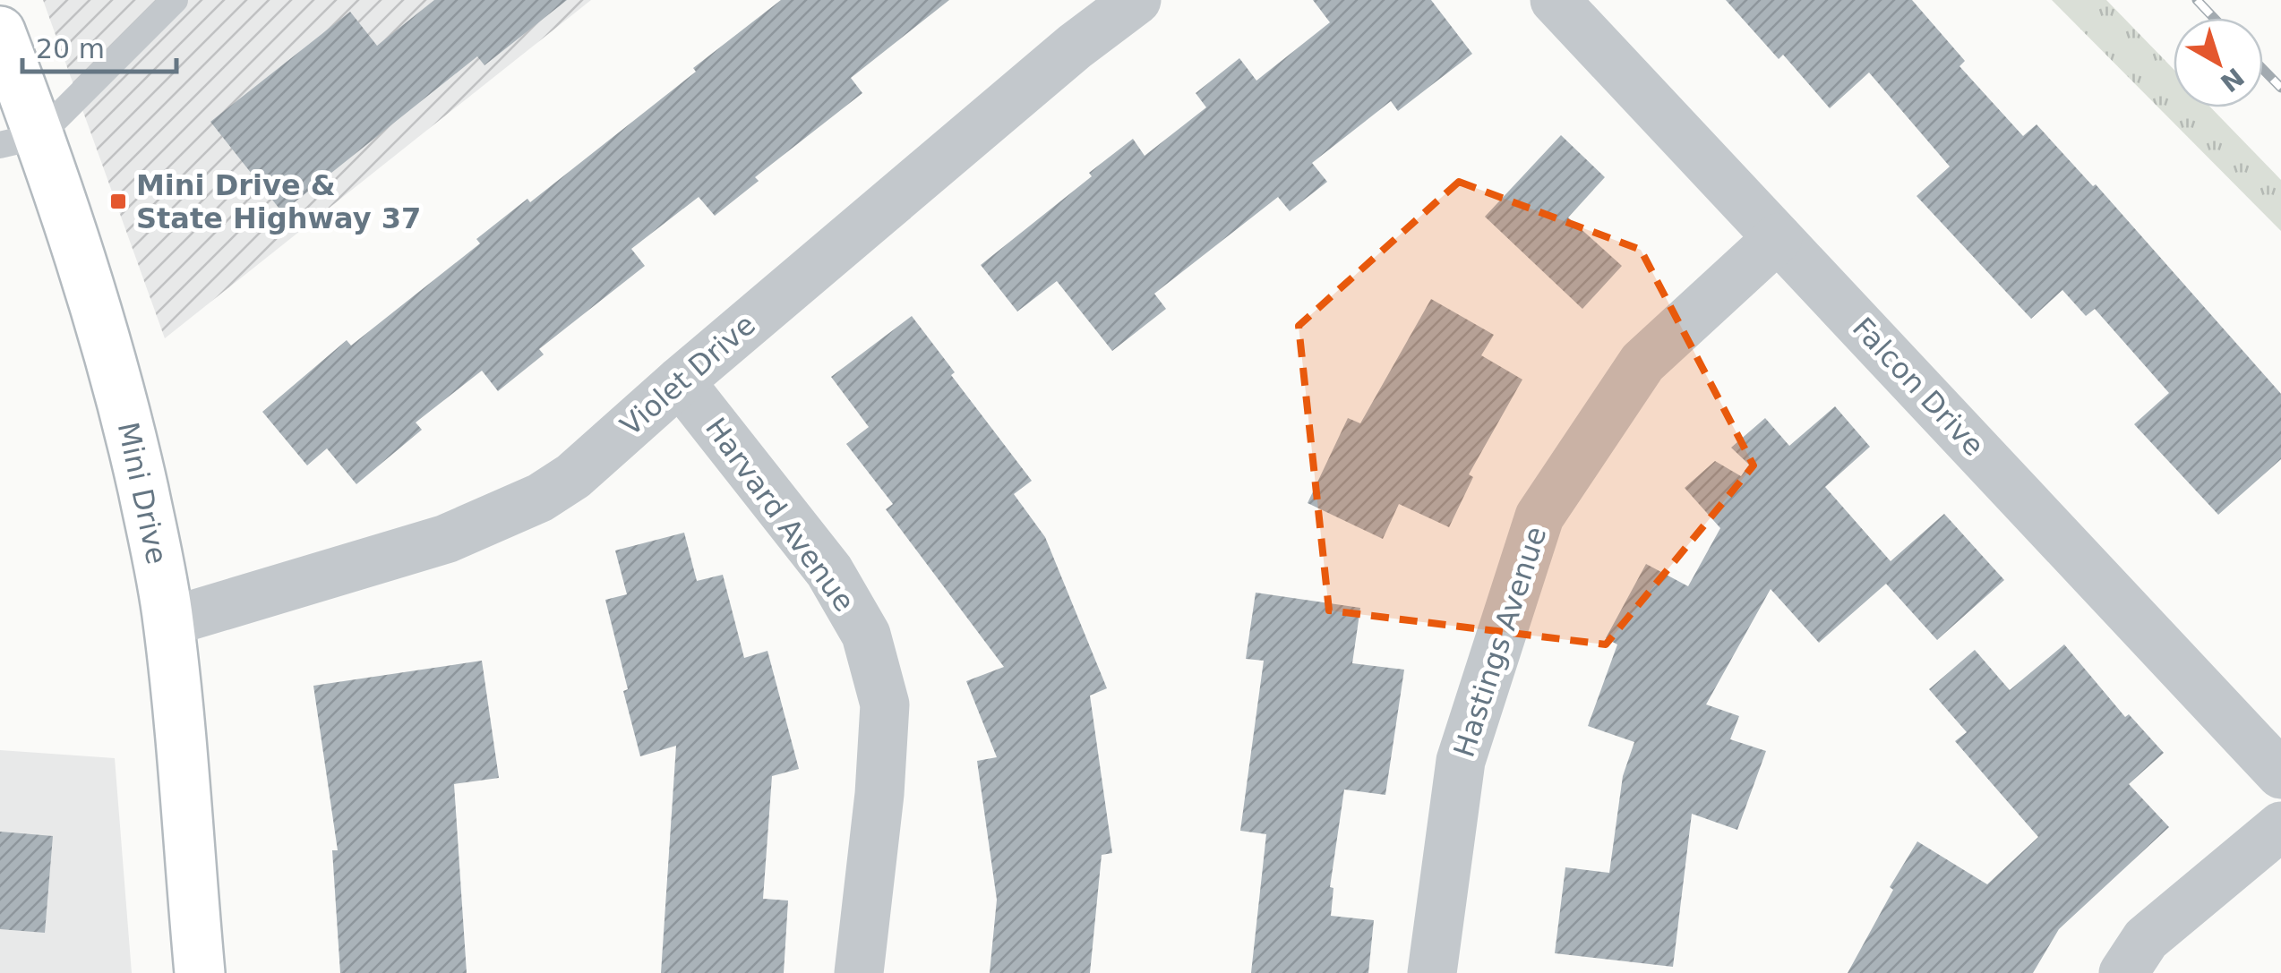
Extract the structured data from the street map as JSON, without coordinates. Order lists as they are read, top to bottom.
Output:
{
  "streets": {
    "street": [
      "Violet Drive",
      "Falcon Drive",
      "Mini Drive",
      "Harvard Avenue",
      "Hastings Avenue"
    ]
  },
  "crossings": [
    ["Violet Drive", "Mini Drive"],
    ["Violet Drive", "Harvard Avenue"],
    ["Falcon Drive", "Hastings Avenue"]
  ],
  "places": {
    "transit": ["Mini Drive & State Highway 37"]
  },
  "scale_bar": "20 m",
  "north": "bottom right"
}
